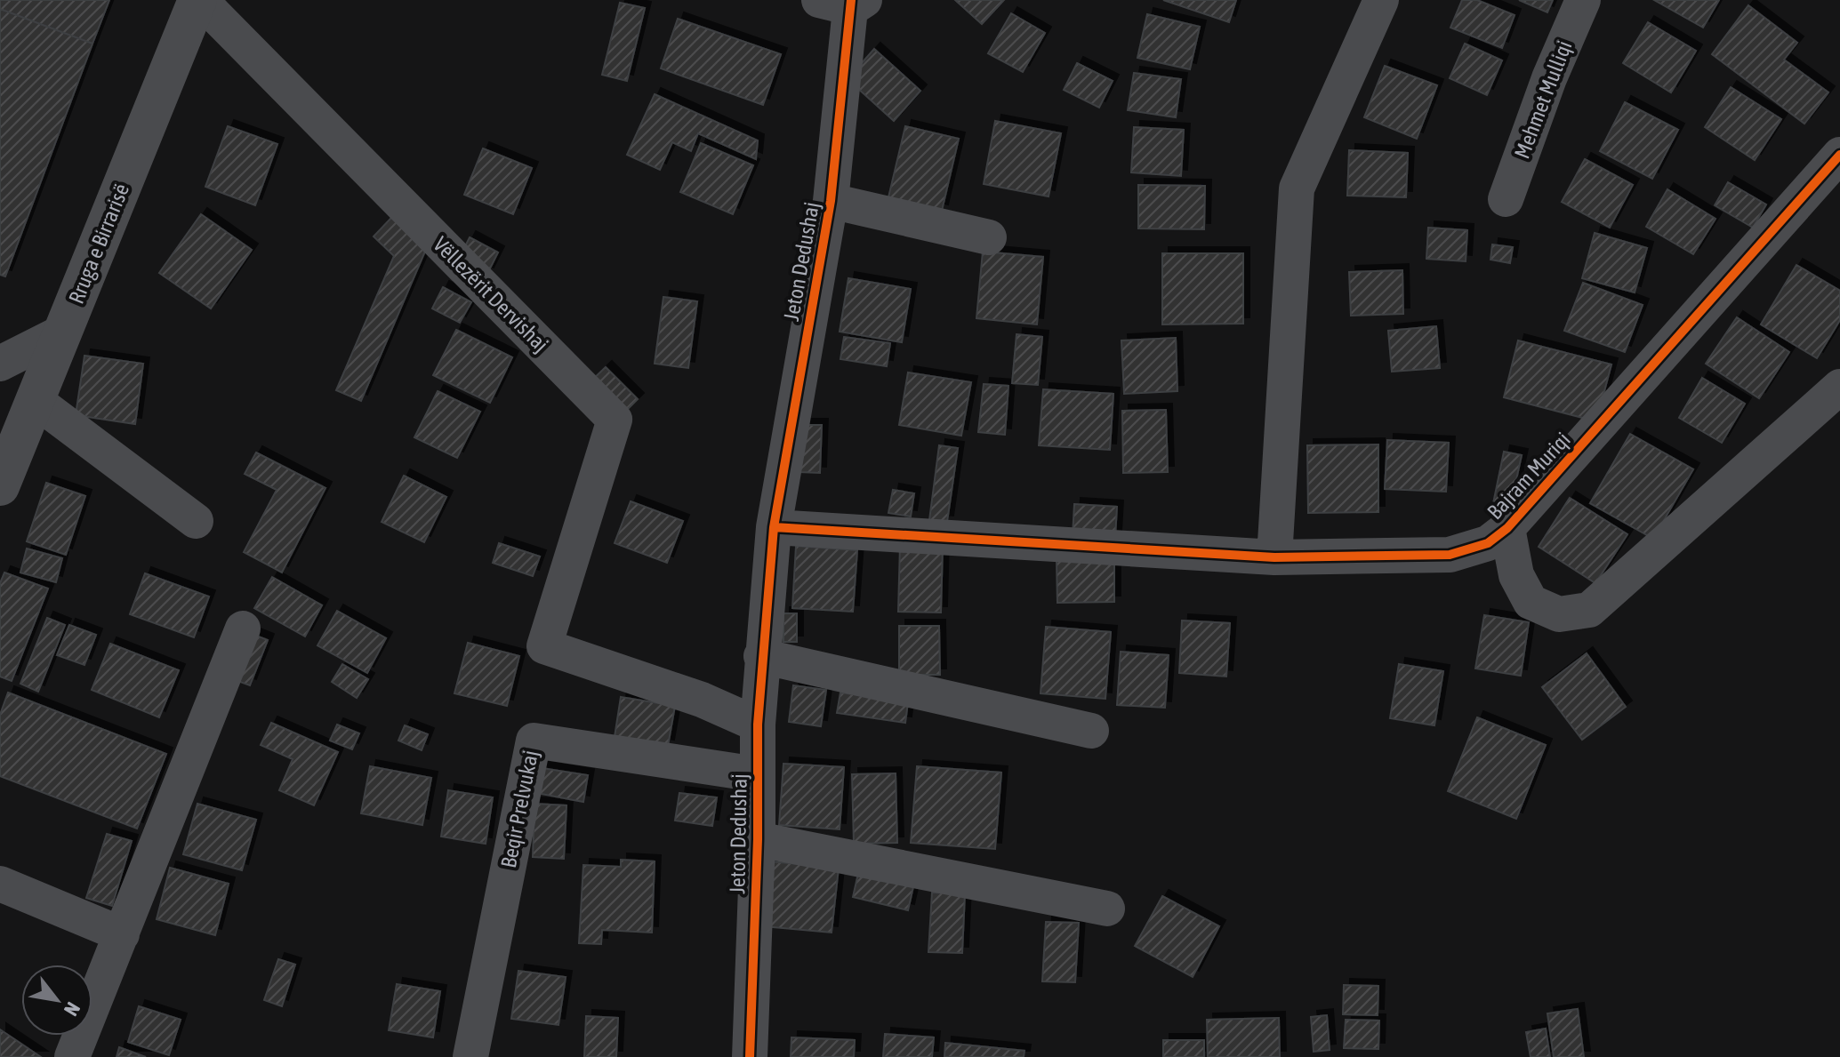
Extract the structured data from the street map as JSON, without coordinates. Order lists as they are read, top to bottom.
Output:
{
  "streets": {
    "street": [
      "Mehmet Mulliqi",
      "Rruga e Birrarisë",
      "Jeton Dedushaj",
      "Vëllezërit Dervishaj",
      "Bajram Muriqi",
      "Beqir Prelvukaj"
    ]
  },
  "crossings": [
    ["Rruga e Birrarisë", "Vëllezërit Dervishaj"],
    ["Jeton Dedushaj", "Vëllezërit Dervishaj"],
    ["Jeton Dedushaj", "Bajram Muriqi"],
    ["Jeton Dedushaj", "Beqir Prelvukaj"]
  ],
  "north": "bottom right"
}
